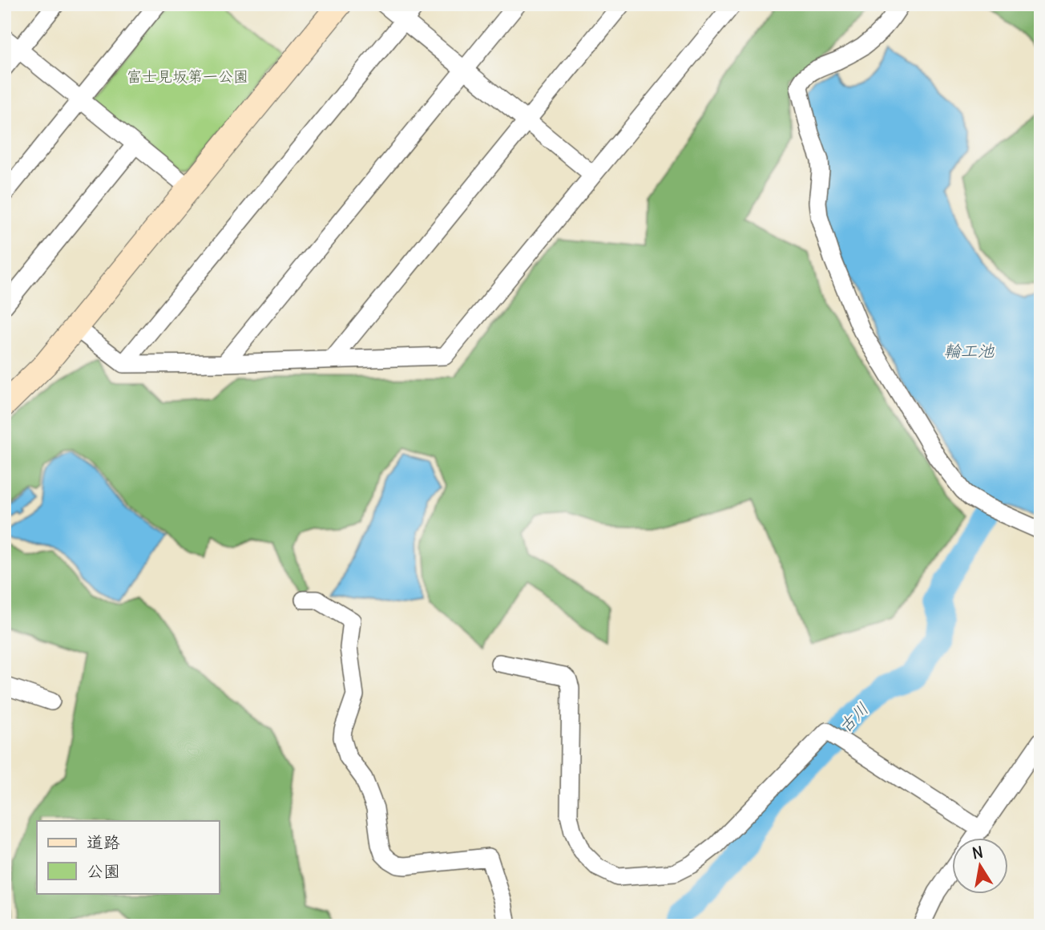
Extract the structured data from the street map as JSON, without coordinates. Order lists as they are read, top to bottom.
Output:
{
  "water": ["輪工池", "古川"],
  "parks": ["富士見坂第一公園"],
  "legend": ["道路", "公園"],
  "north": "top"
}
